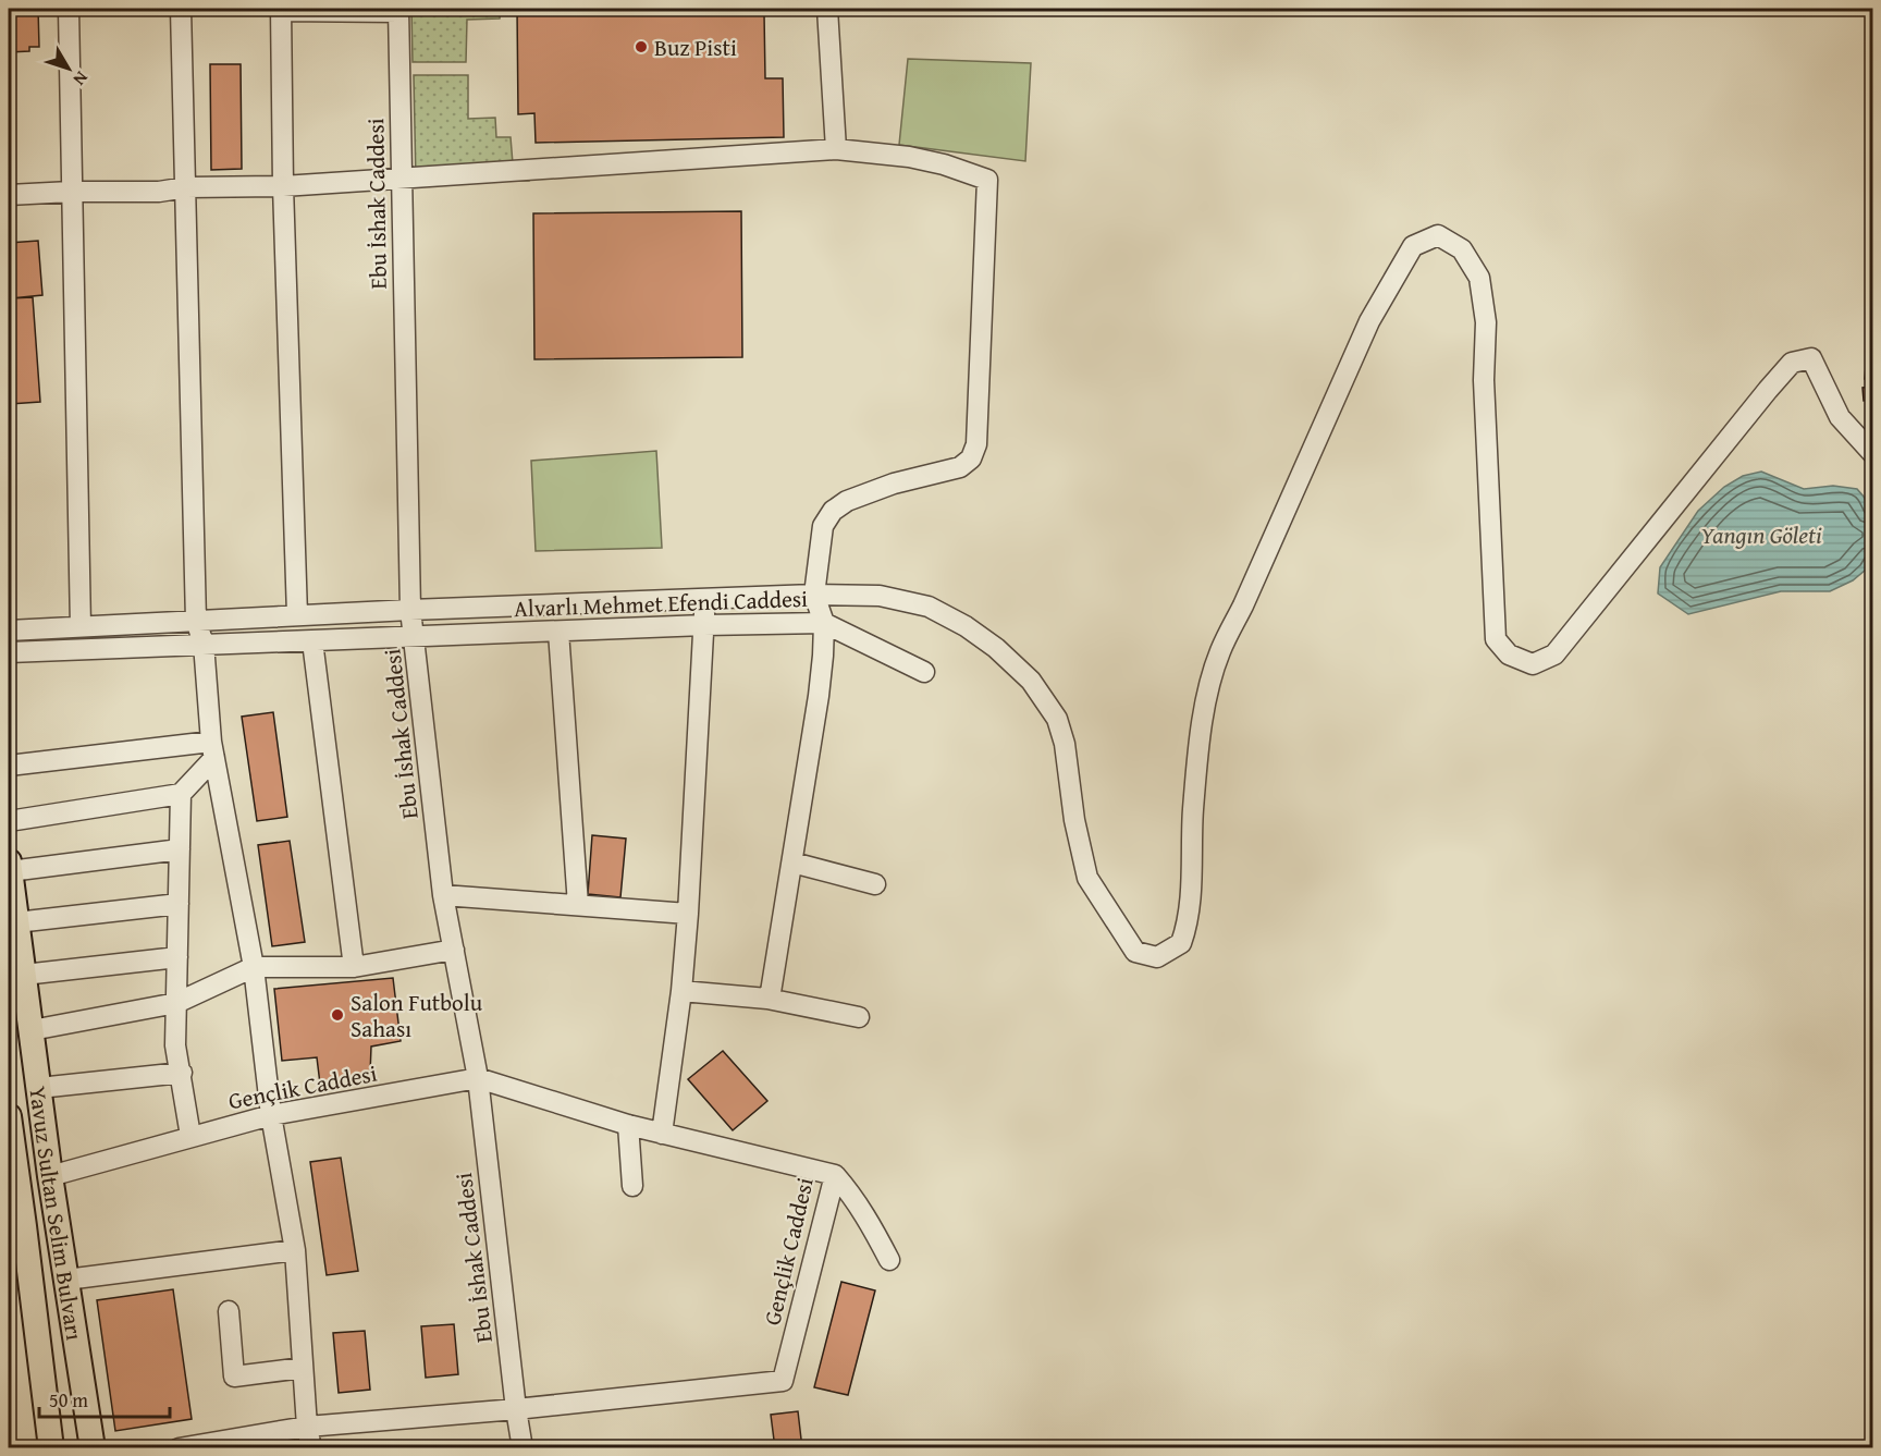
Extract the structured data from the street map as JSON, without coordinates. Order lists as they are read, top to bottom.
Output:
{
  "streets": {
    "main road": ["Yavuz Sultan Selim Bulvarı"],
    "street": ["Ebu İshak Caddesi", "Alvarlı Mehmet Efendi Caddesi", "Gençlik Caddesi"]
  },
  "crossings": [
    ["Ebu İshak Caddesi", "Alvarlı Mehmet Efendi Caddesi"],
    ["Ebu İshak Caddesi", "Gençlik Caddesi"],
    ["Gençlik Caddesi", "Yavuz Sultan Selim Bulvarı"]
  ],
  "water": ["Yangın Göleti"],
  "places": ["Buz Pisti", "Salon Futbolu Sahası"],
  "scale_bar": "50 m",
  "north": "bottom right"
}
